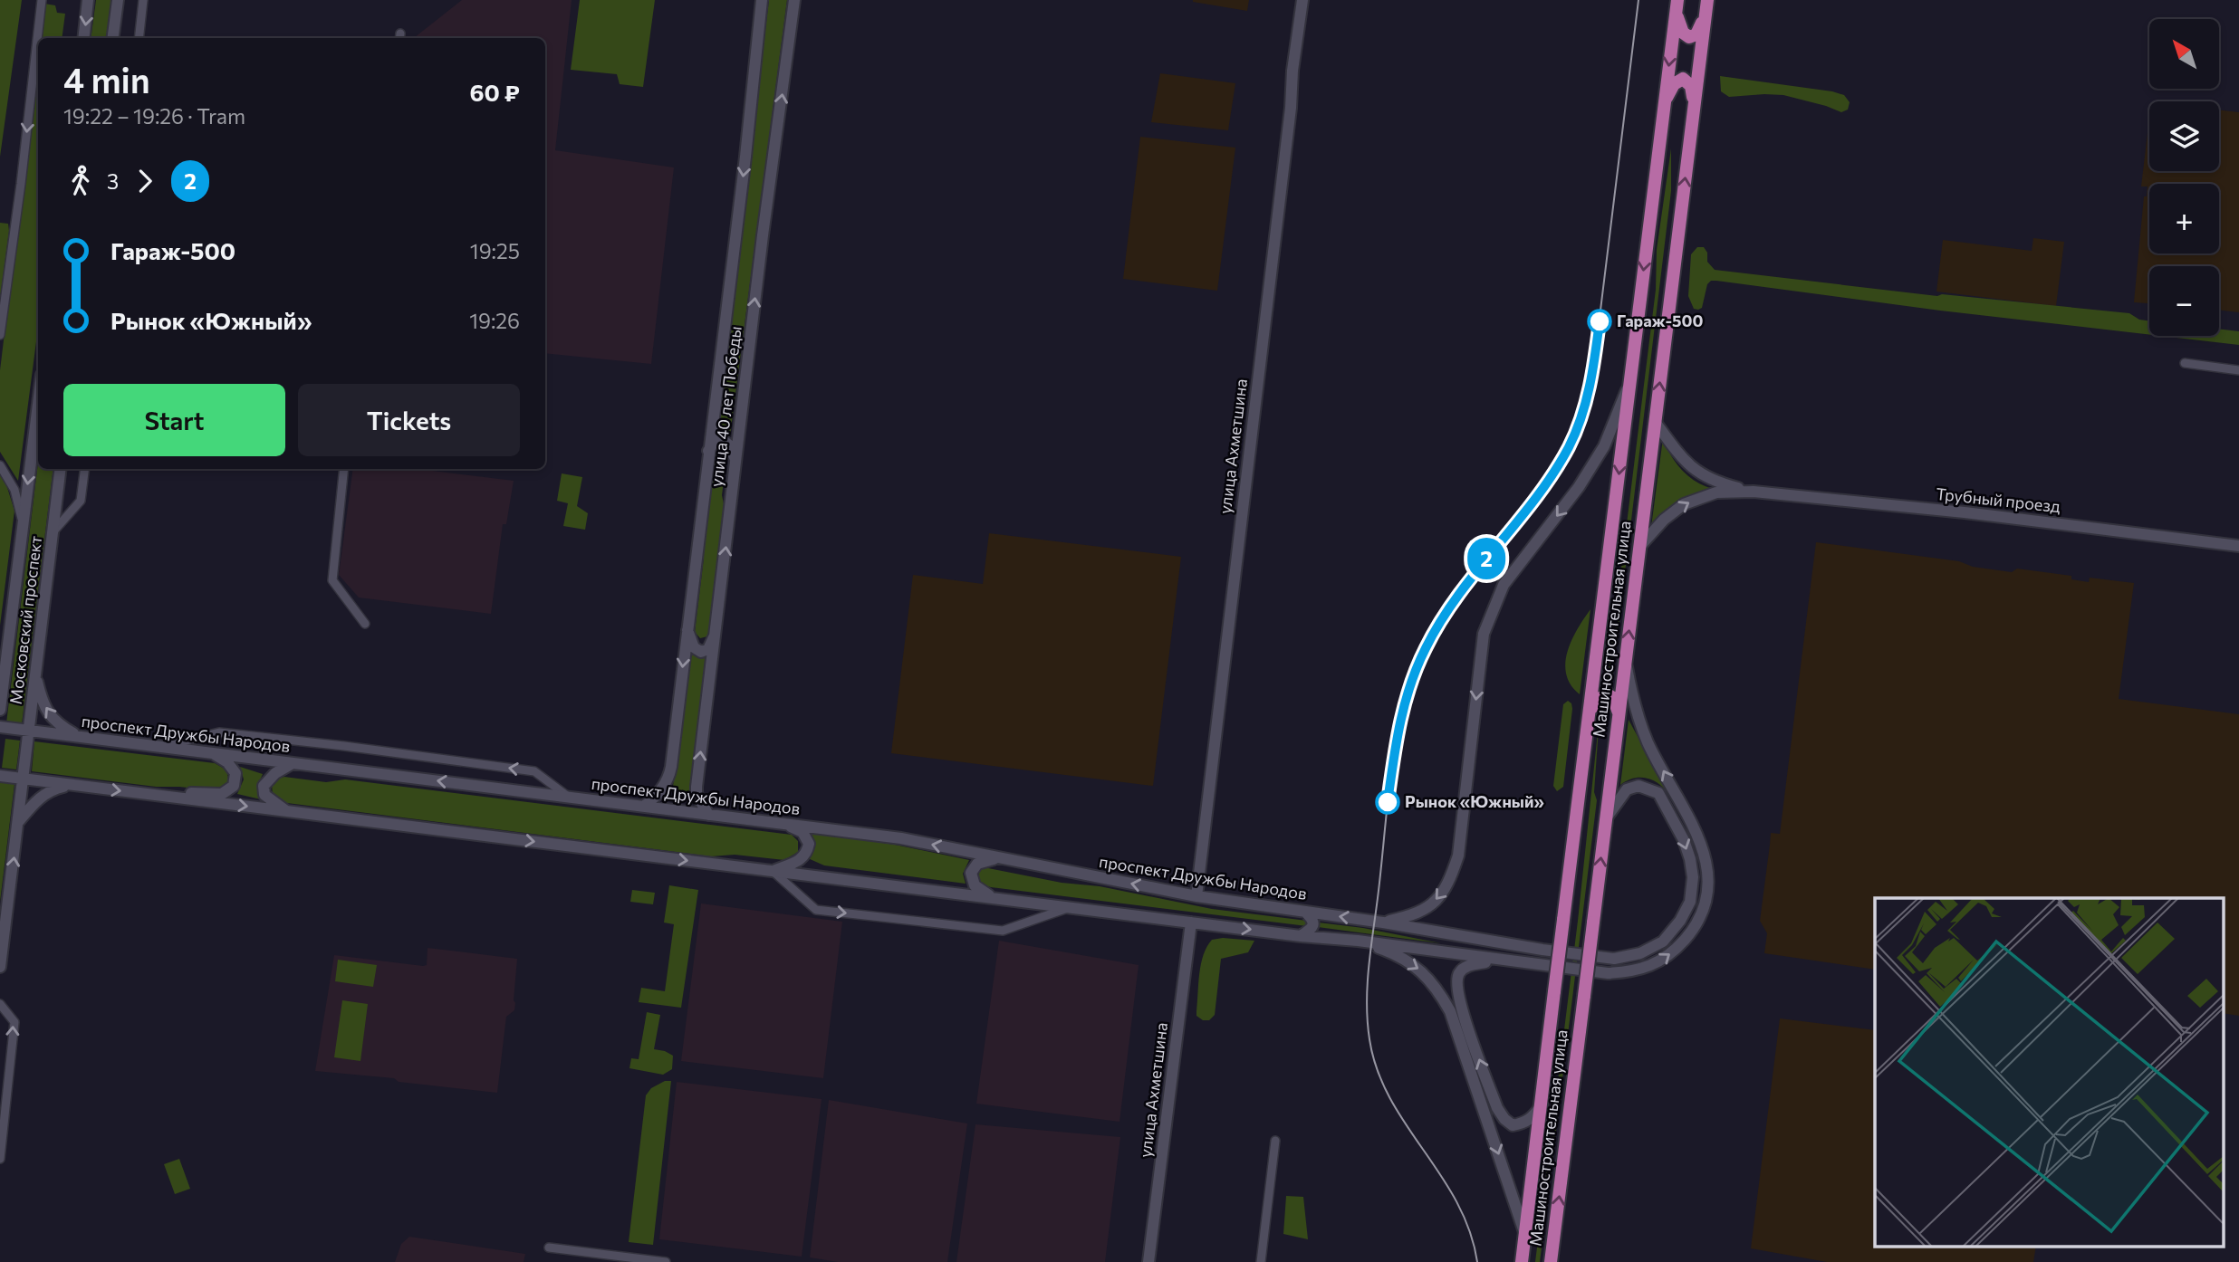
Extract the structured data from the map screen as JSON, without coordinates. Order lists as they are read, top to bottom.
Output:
{
  "streets": {
    "main road": [
      "улица 40 лет Победы",
      "улица Ахметшина",
      "Трубный проезд",
      "Московский проспект",
      "Машиностроительная улица",
      "проспект Дружбы Народов"
    ]
  },
  "crossings": [
    ["улица 40 лет Победы", "проспект Дружбы Народов"],
    ["улица Ахметшина", "проспект Дружбы Народов"],
    ["Московский проспект", "проспект Дружбы Народов"],
    ["Машиностроительная улица", "проспект Дружбы Народов"]
  ],
  "places": ["Гараж-500", "Рынок «Южный»"],
  "lines": ["tram line 2"],
  "north": "top left",
  "page": {
    "on_map": "2",
    "map_buttons": ["+", "−"],
    "heading": ["4 min", "19:22 – 19:26 · Tram", "60 ₽"],
    "legs": ["3", "2"],
    "list": [
      {
        "name": "Гараж-500",
        "value": "19:25"
      },
      {
        "name": "Рынок «Южный»",
        "value": "19:26"
      }
    ],
    "buttons": ["Start", "Tickets"]
  }
}
